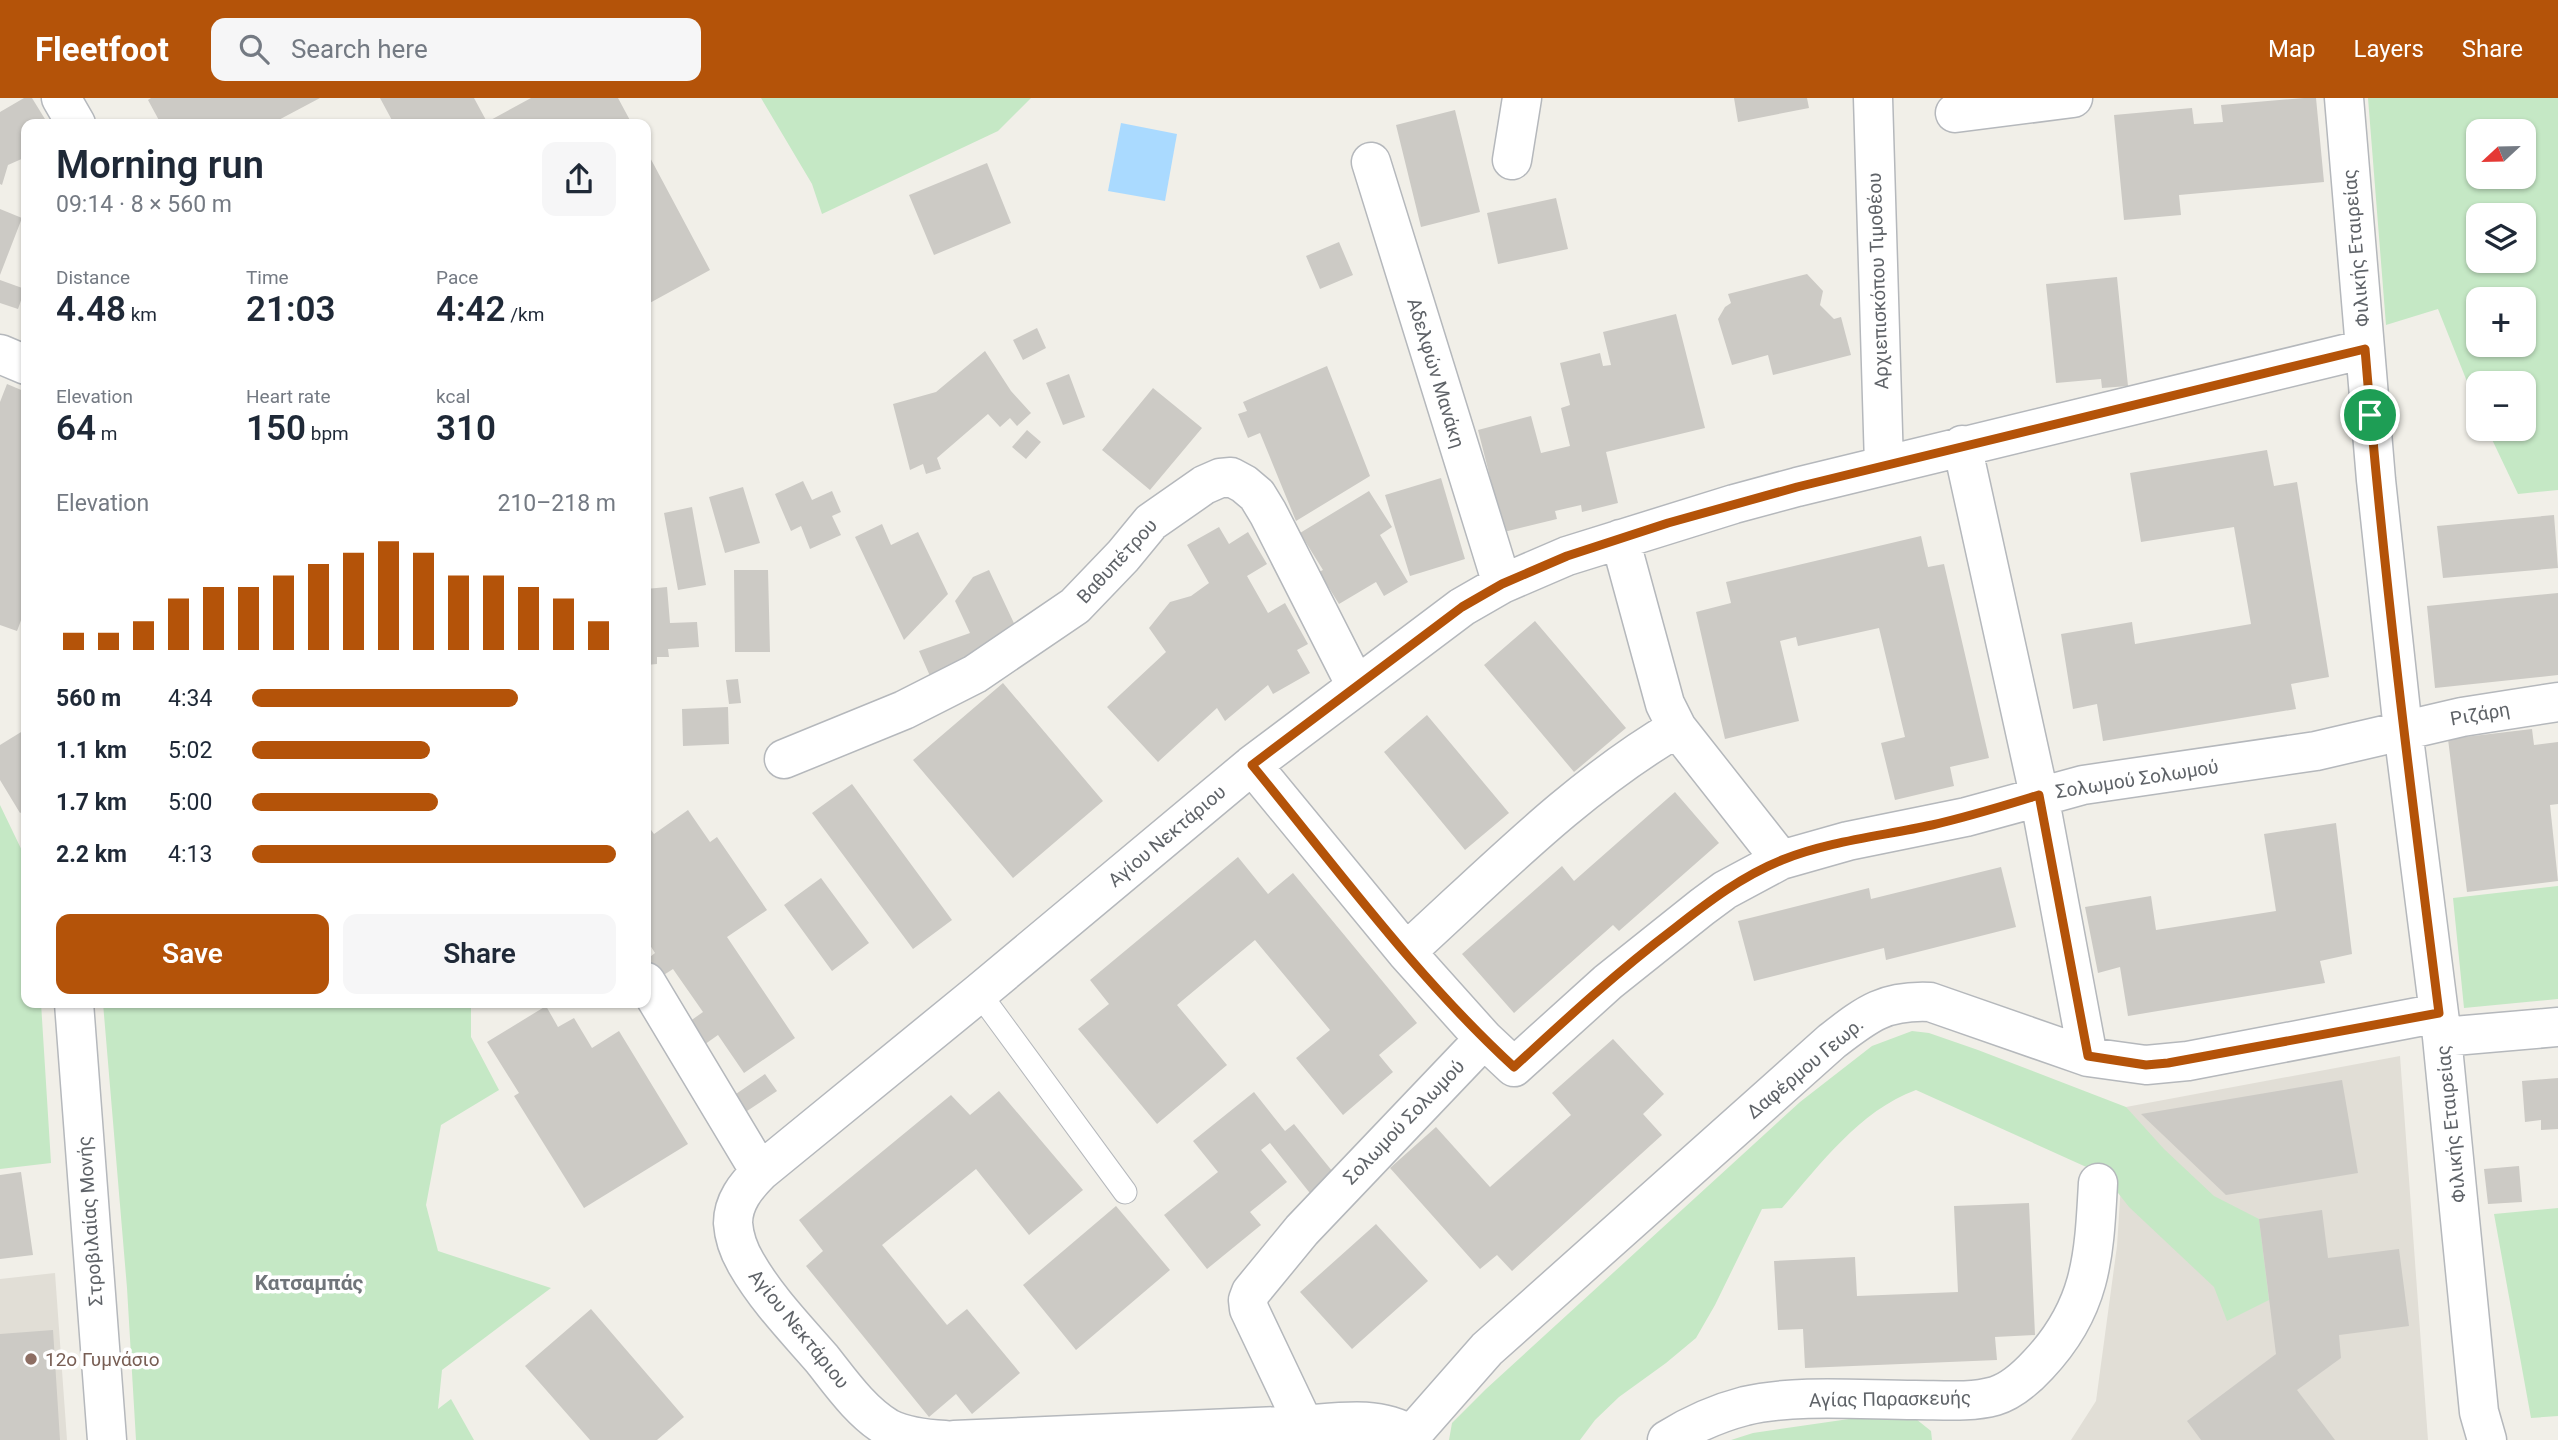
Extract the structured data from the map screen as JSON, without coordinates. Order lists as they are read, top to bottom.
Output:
{
  "streets": {
    "street": [
      "Φιλικής Εταιρείας",
      "Αρχιεπισκόπου Τιμοθέου",
      "Αδελφών Μανάκη",
      "Βαθυπέτρου",
      "Ριζάρη",
      "Σολωμού Σολωμού",
      "Αγίου Νεκτάριου",
      "Δαφέρμου Γεωρ.",
      "Στροβιλαίας Μονής",
      "Αγίας Παρασκευής"
    ]
  },
  "crossings": [
    ["Φιλικής Εταιρείας", "Ριζάρη"],
    ["Φιλικής Εταιρείας", "Σολωμού Σολωμού"],
    ["Φιλικής Εταιρείας", "Αγίου Νεκτάριου"],
    ["Φιλικής Εταιρείας", "Δαφέρμου Γεωρ."],
    ["Αρχιεπισκόπου Τιμοθέου", "Αγίου Νεκτάριου"],
    ["Αδελφών Μανάκη", "Αγίου Νεκτάριου"],
    ["Βαθυπέτρου", "Αγίου Νεκτάριου"],
    ["Ριζάρη", "Σολωμού Σολωμού"]
  ],
  "districts": ["Κατσαμπάς"],
  "places": ["12o Γυμνάσιο"],
  "north": "left",
  "page": {
    "header": "Fleetfoot",
    "search": "Search here",
    "nav": ["Map", "Layers", "Share"],
    "map_buttons": ["+", "−"],
    "heading": ["Morning run", "09:14 · 8 × 560 m"],
    "stats": [
      ["Distance", "4.48 km"],
      ["Time", "21:03"],
      ["Pace", "4:42 /km"],
      ["Elevation", "64 m"],
      ["Heart rate", "150 bpm"],
      ["kcal", "310"]
    ],
    "chart": ["Elevation", "210–218 m"],
    "list": [
      {
        "name": "560 m",
        "note": "4:34"
      },
      {
        "name": "1.1 km",
        "note": "5:02"
      },
      {
        "name": "1.7 km",
        "note": "5:00"
      },
      {
        "name": "2.2 km",
        "note": "4:13"
      }
    ],
    "buttons": ["Save", "Share"]
  }
}
